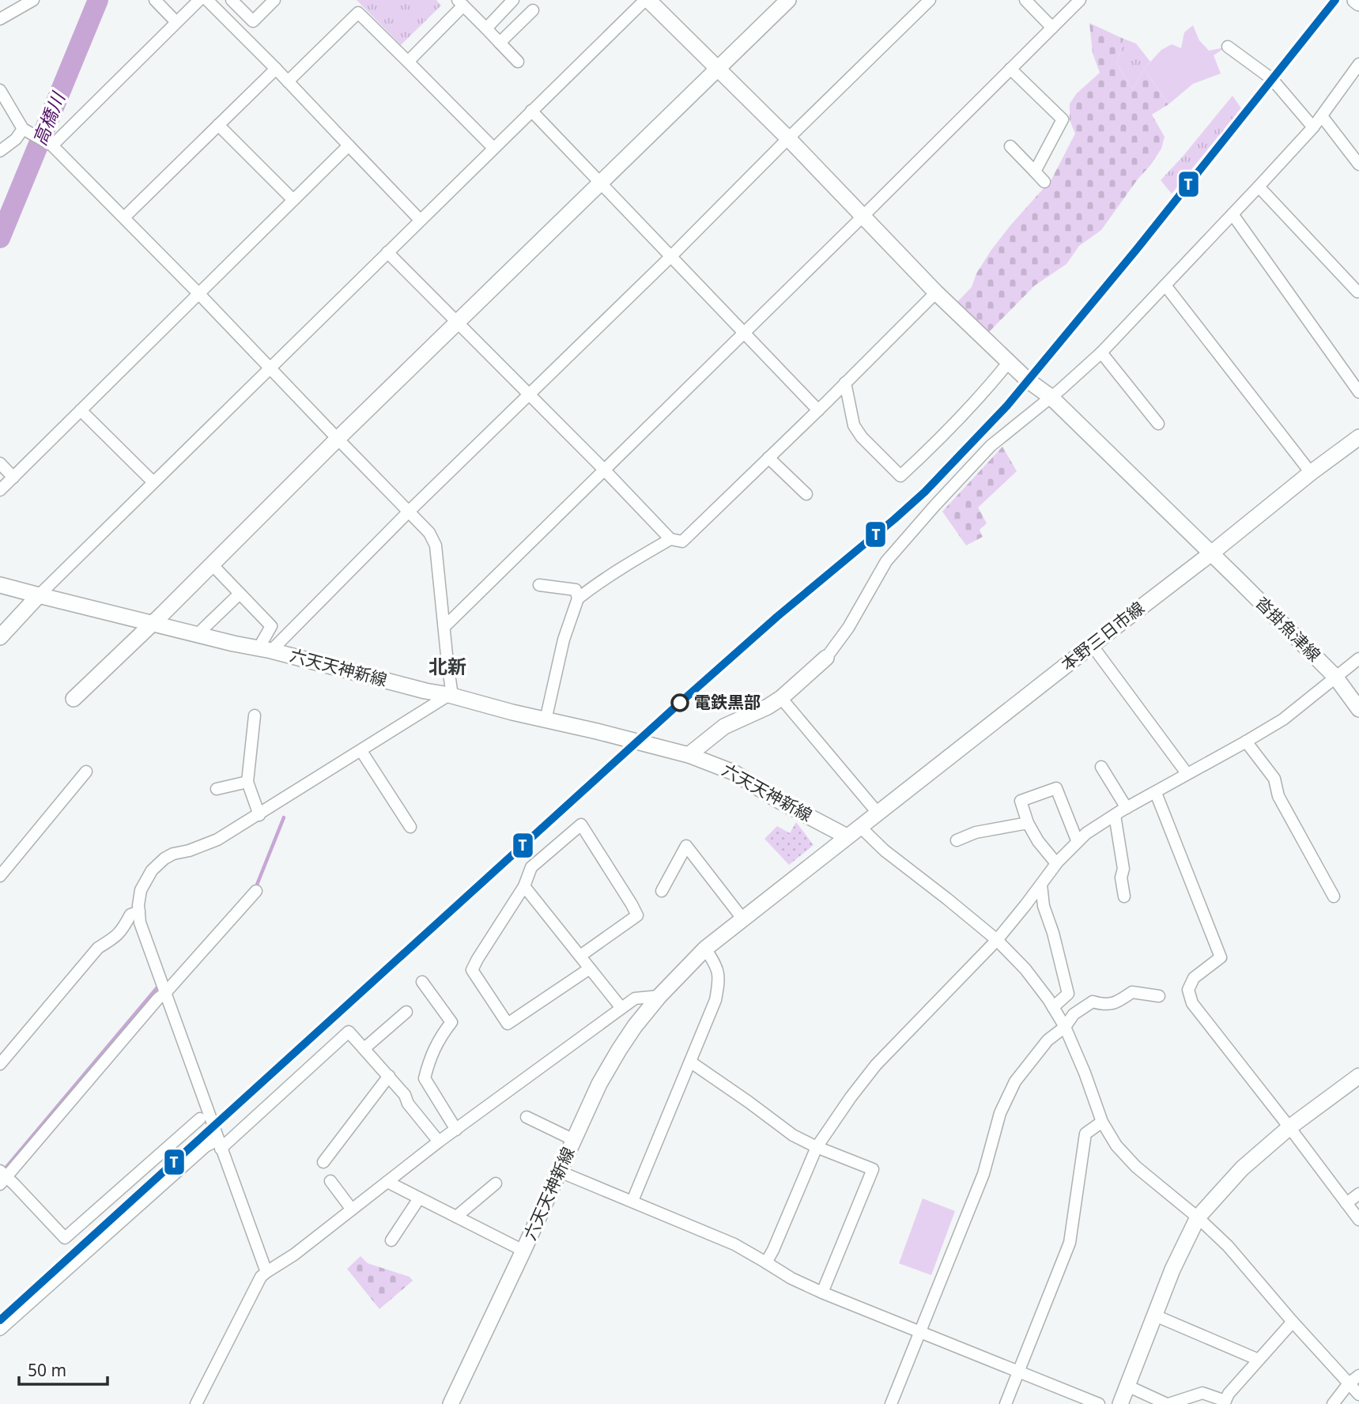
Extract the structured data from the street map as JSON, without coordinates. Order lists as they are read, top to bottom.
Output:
{
  "streets": {
    "main road": ["沓掛魚津線", "本野三日市線", "六天天神新線"]
  },
  "crossings": [
    ["沓掛魚津線", "本野三日市線"],
    ["本野三日市線", "六天天神新線"]
  ],
  "districts": ["北新"],
  "water": ["高橋川"],
  "places": ["電鉄黒部"],
  "lines": ["transit line T"],
  "scale_bar": "50 m"
}
